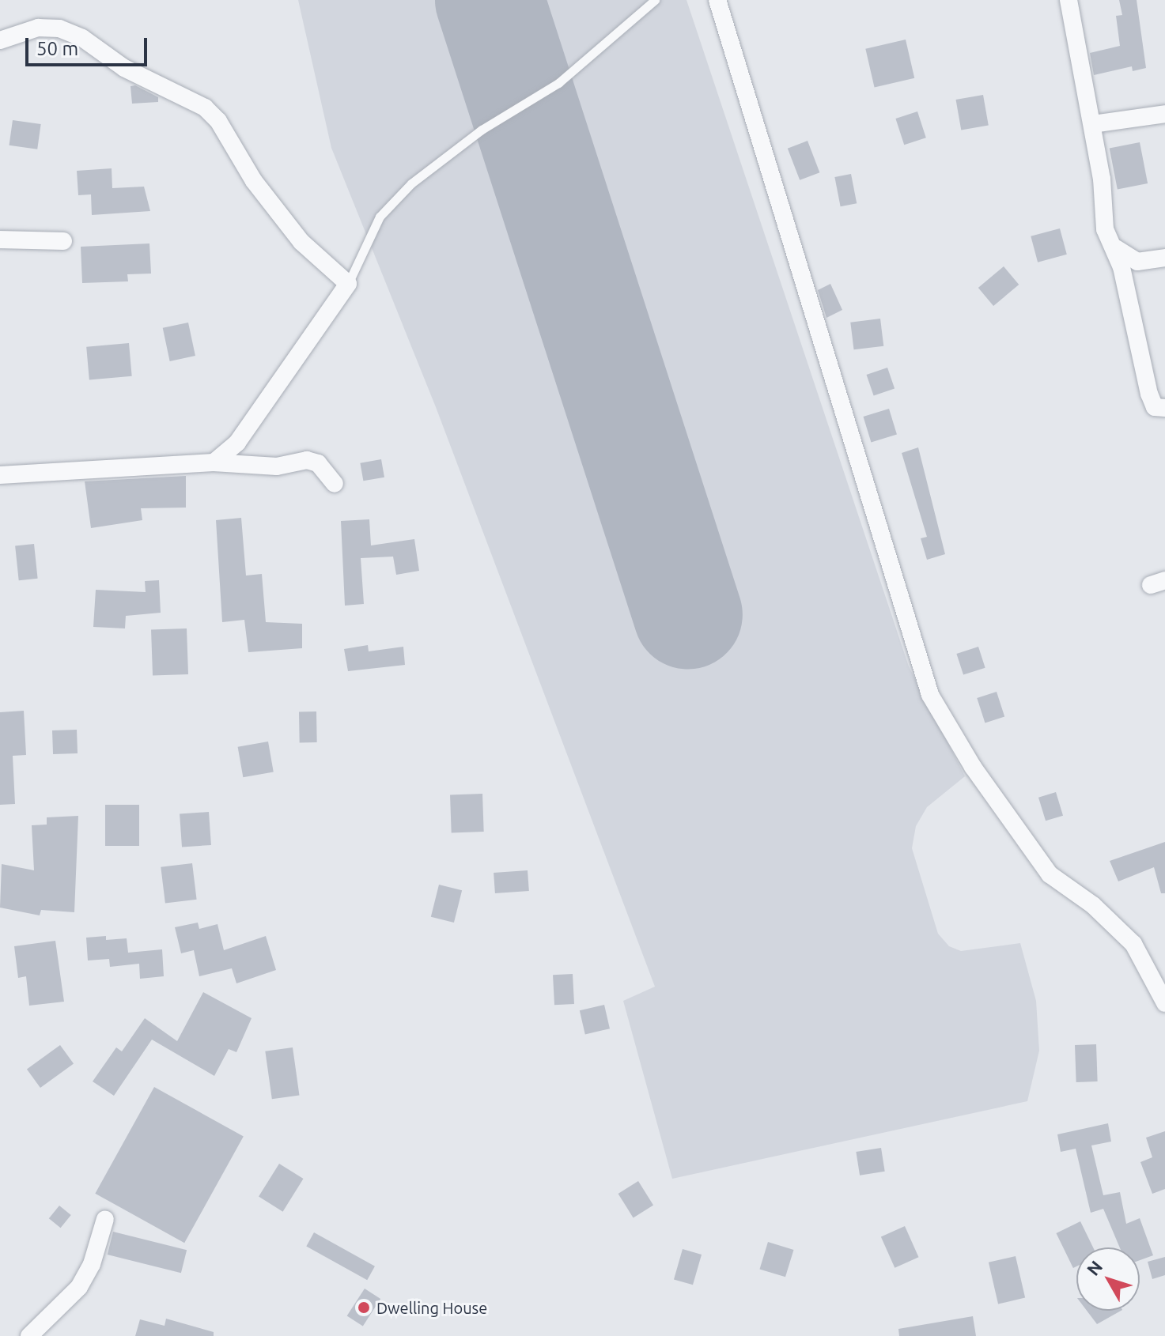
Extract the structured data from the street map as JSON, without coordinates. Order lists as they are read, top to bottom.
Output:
{
  "places": ["Dwelling House"],
  "scale_bar": "50 m",
  "north": "top left"
}
